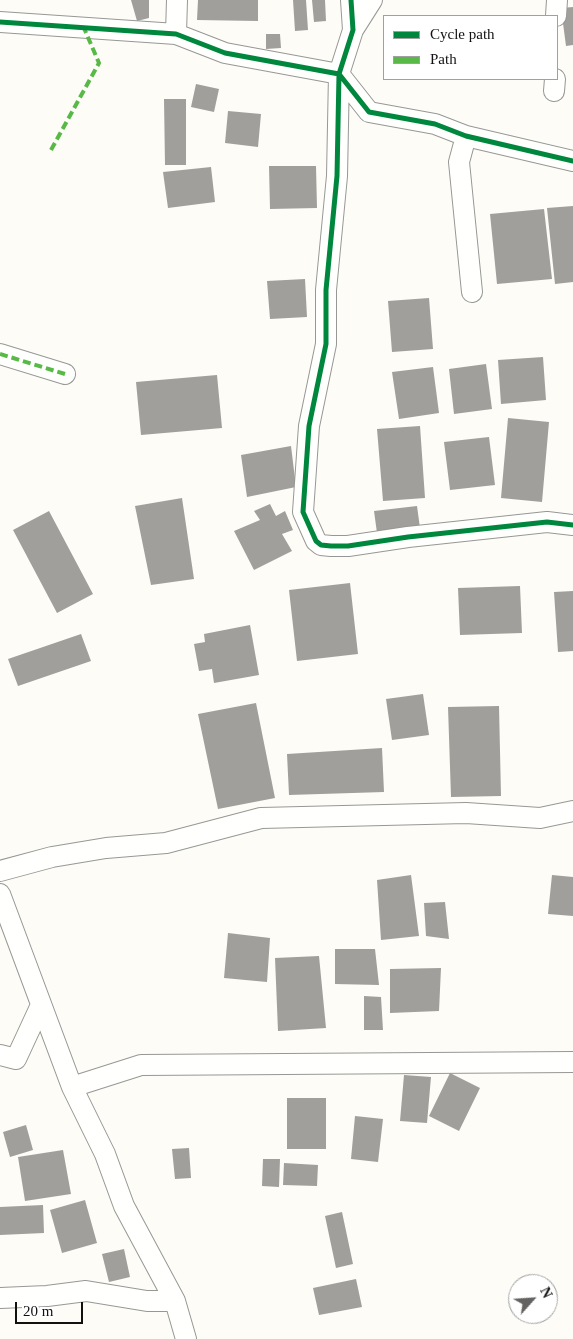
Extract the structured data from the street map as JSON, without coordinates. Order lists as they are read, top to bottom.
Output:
{
  "legend": ["Cycle path", "Path"],
  "scale_bar": "20 m",
  "north": "top right"
}
